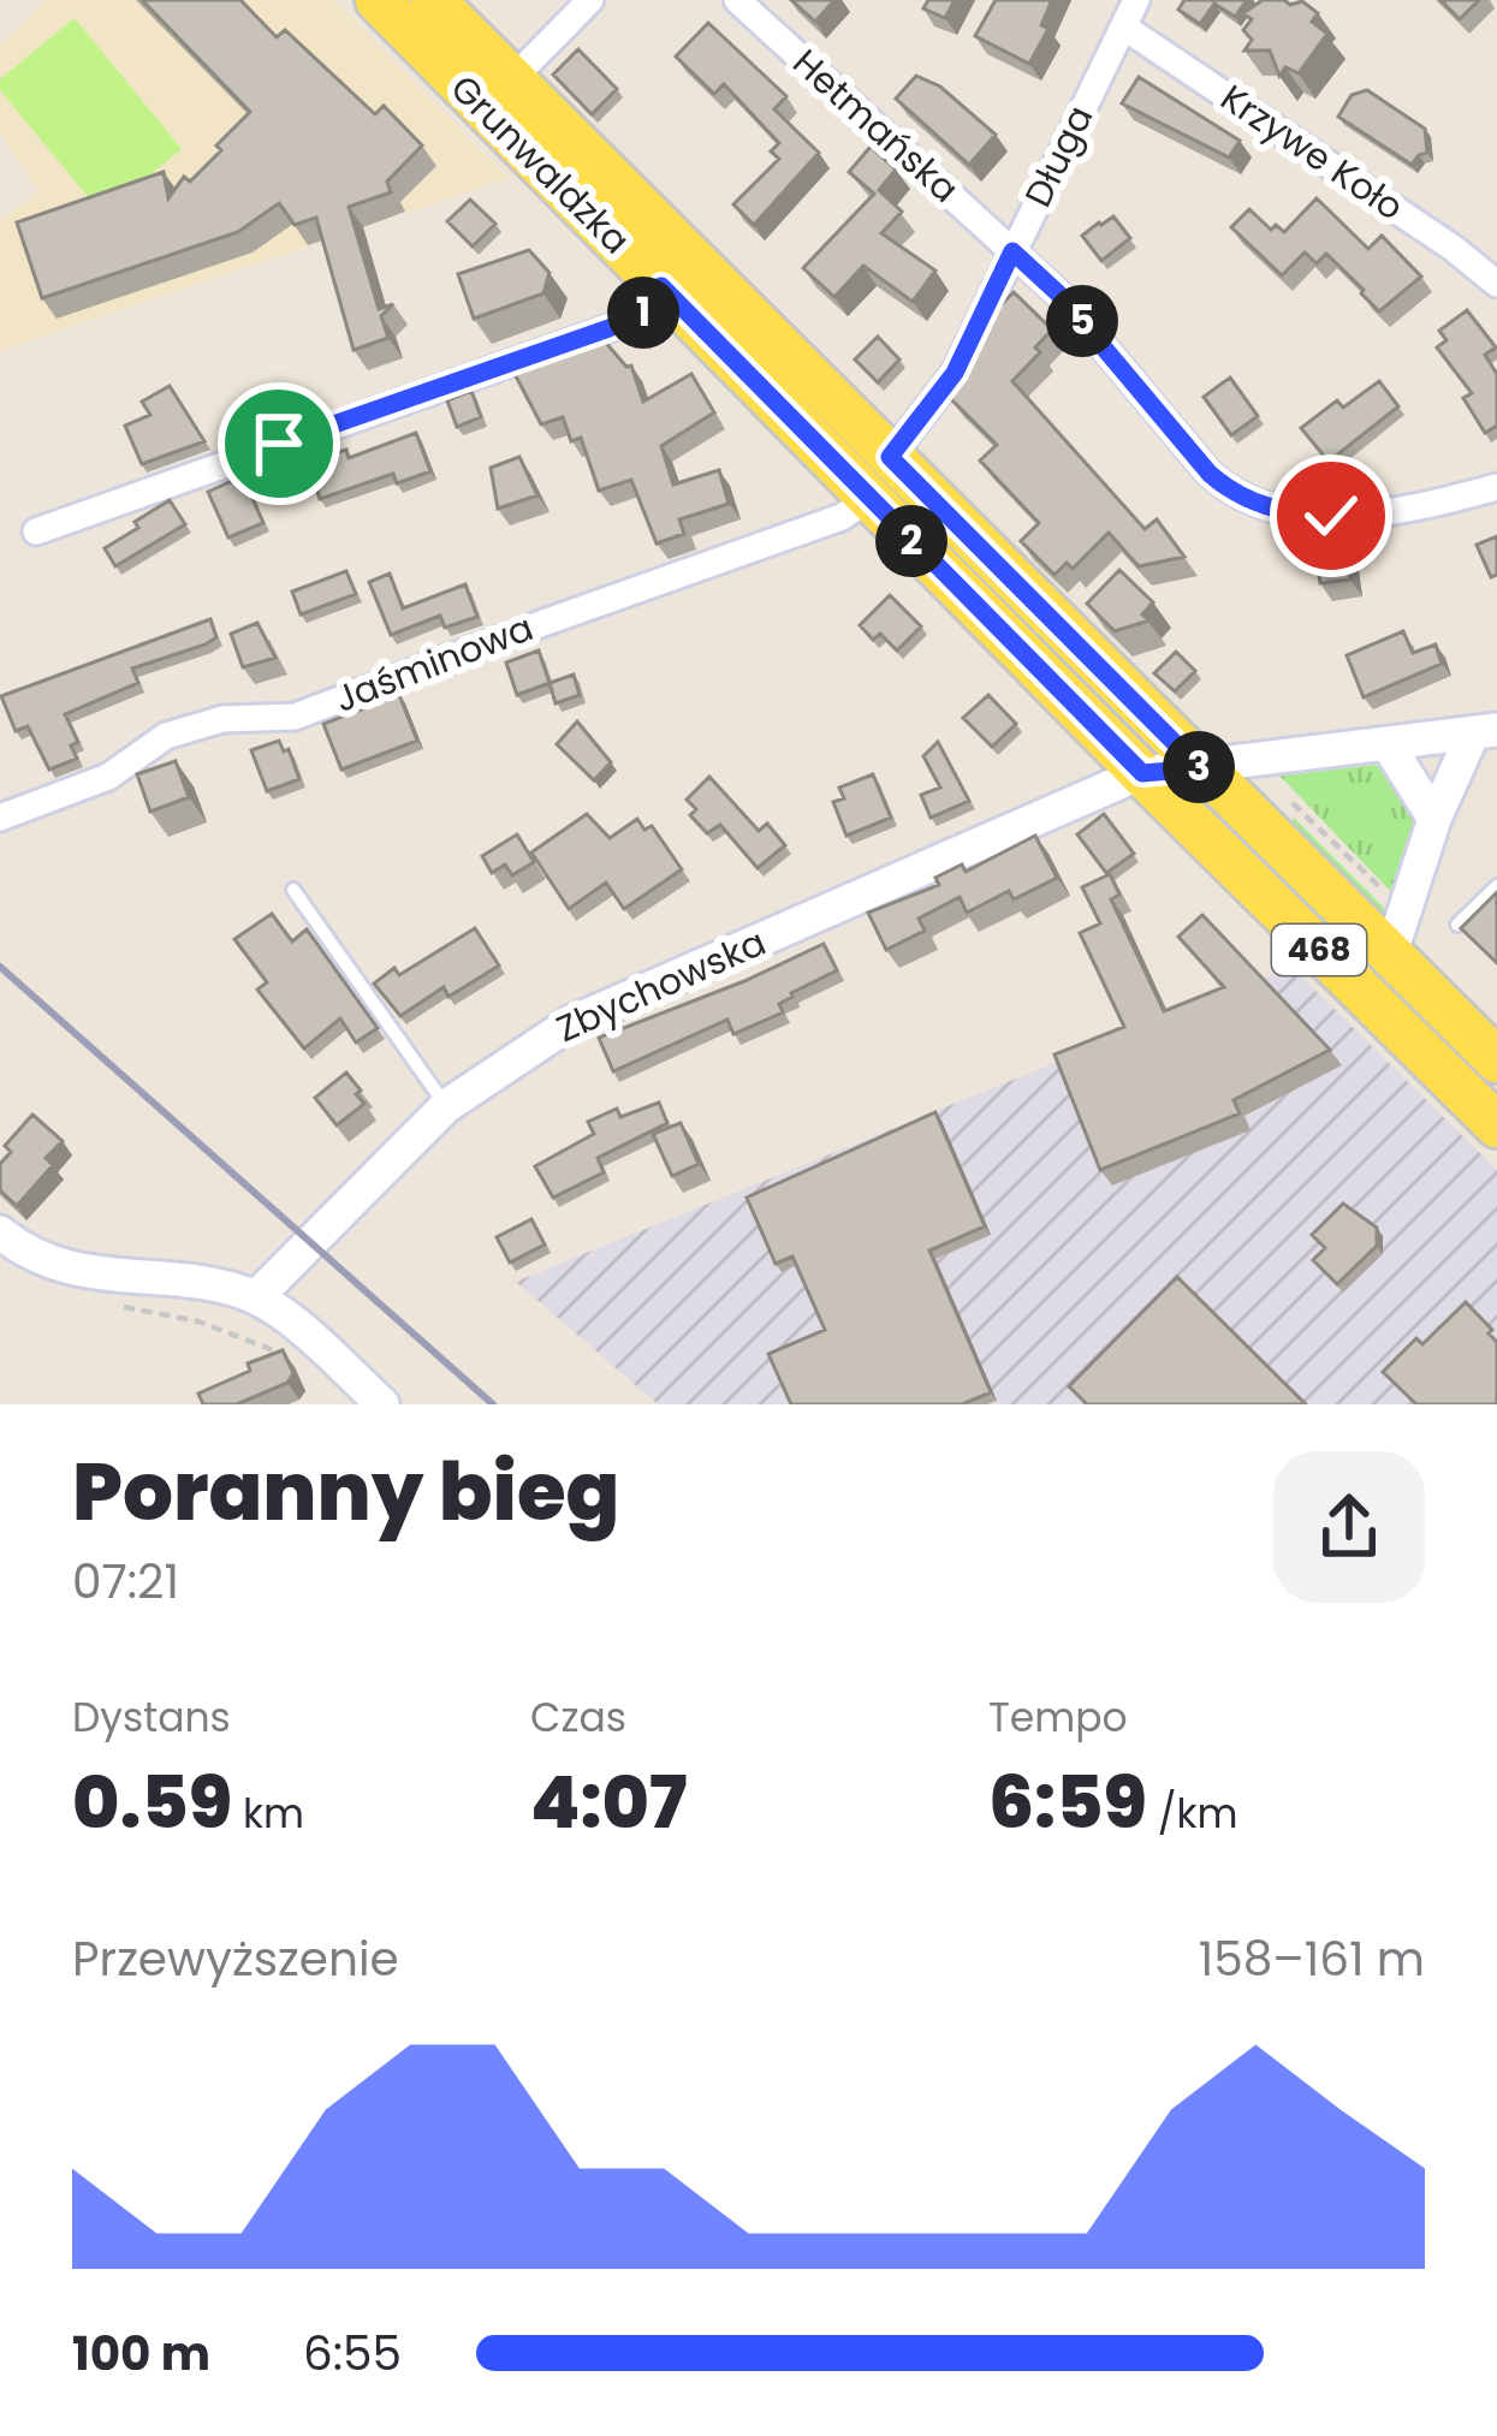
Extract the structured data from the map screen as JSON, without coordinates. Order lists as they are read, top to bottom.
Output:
{
  "streets": {
    "main road": ["Grunwaldzka", "468"],
    "street": [
      "Hetmańska",
      "Krzywe Koło",
      "Długa",
      "Jaśminowa",
      "Zbychowska"
    ]
  },
  "crossings": [
    ["Hetmańska", "Długa"],
    ["Krzywe Koło", "Długa"],
    ["Długa", "Grunwaldzka"],
    ["Grunwaldzka", "Jaśminowa"],
    ["Grunwaldzka", "Zbychowska"]
  ],
  "page": {
    "pins": [
      "1",
      "5",
      "2",
      "3"
    ],
    "heading": ["Poranny bieg", "07:21"],
    "stats": [
      ["Dystans", "0.59 km"],
      ["Czas", "4:07"],
      ["Tempo", "6:59 /km"]
    ],
    "chart": ["Przewyższenie", "158–161 m"],
    "list": [
      {
        "name": "100 m",
        "note": "6:55"
      }
    ]
  }
}
